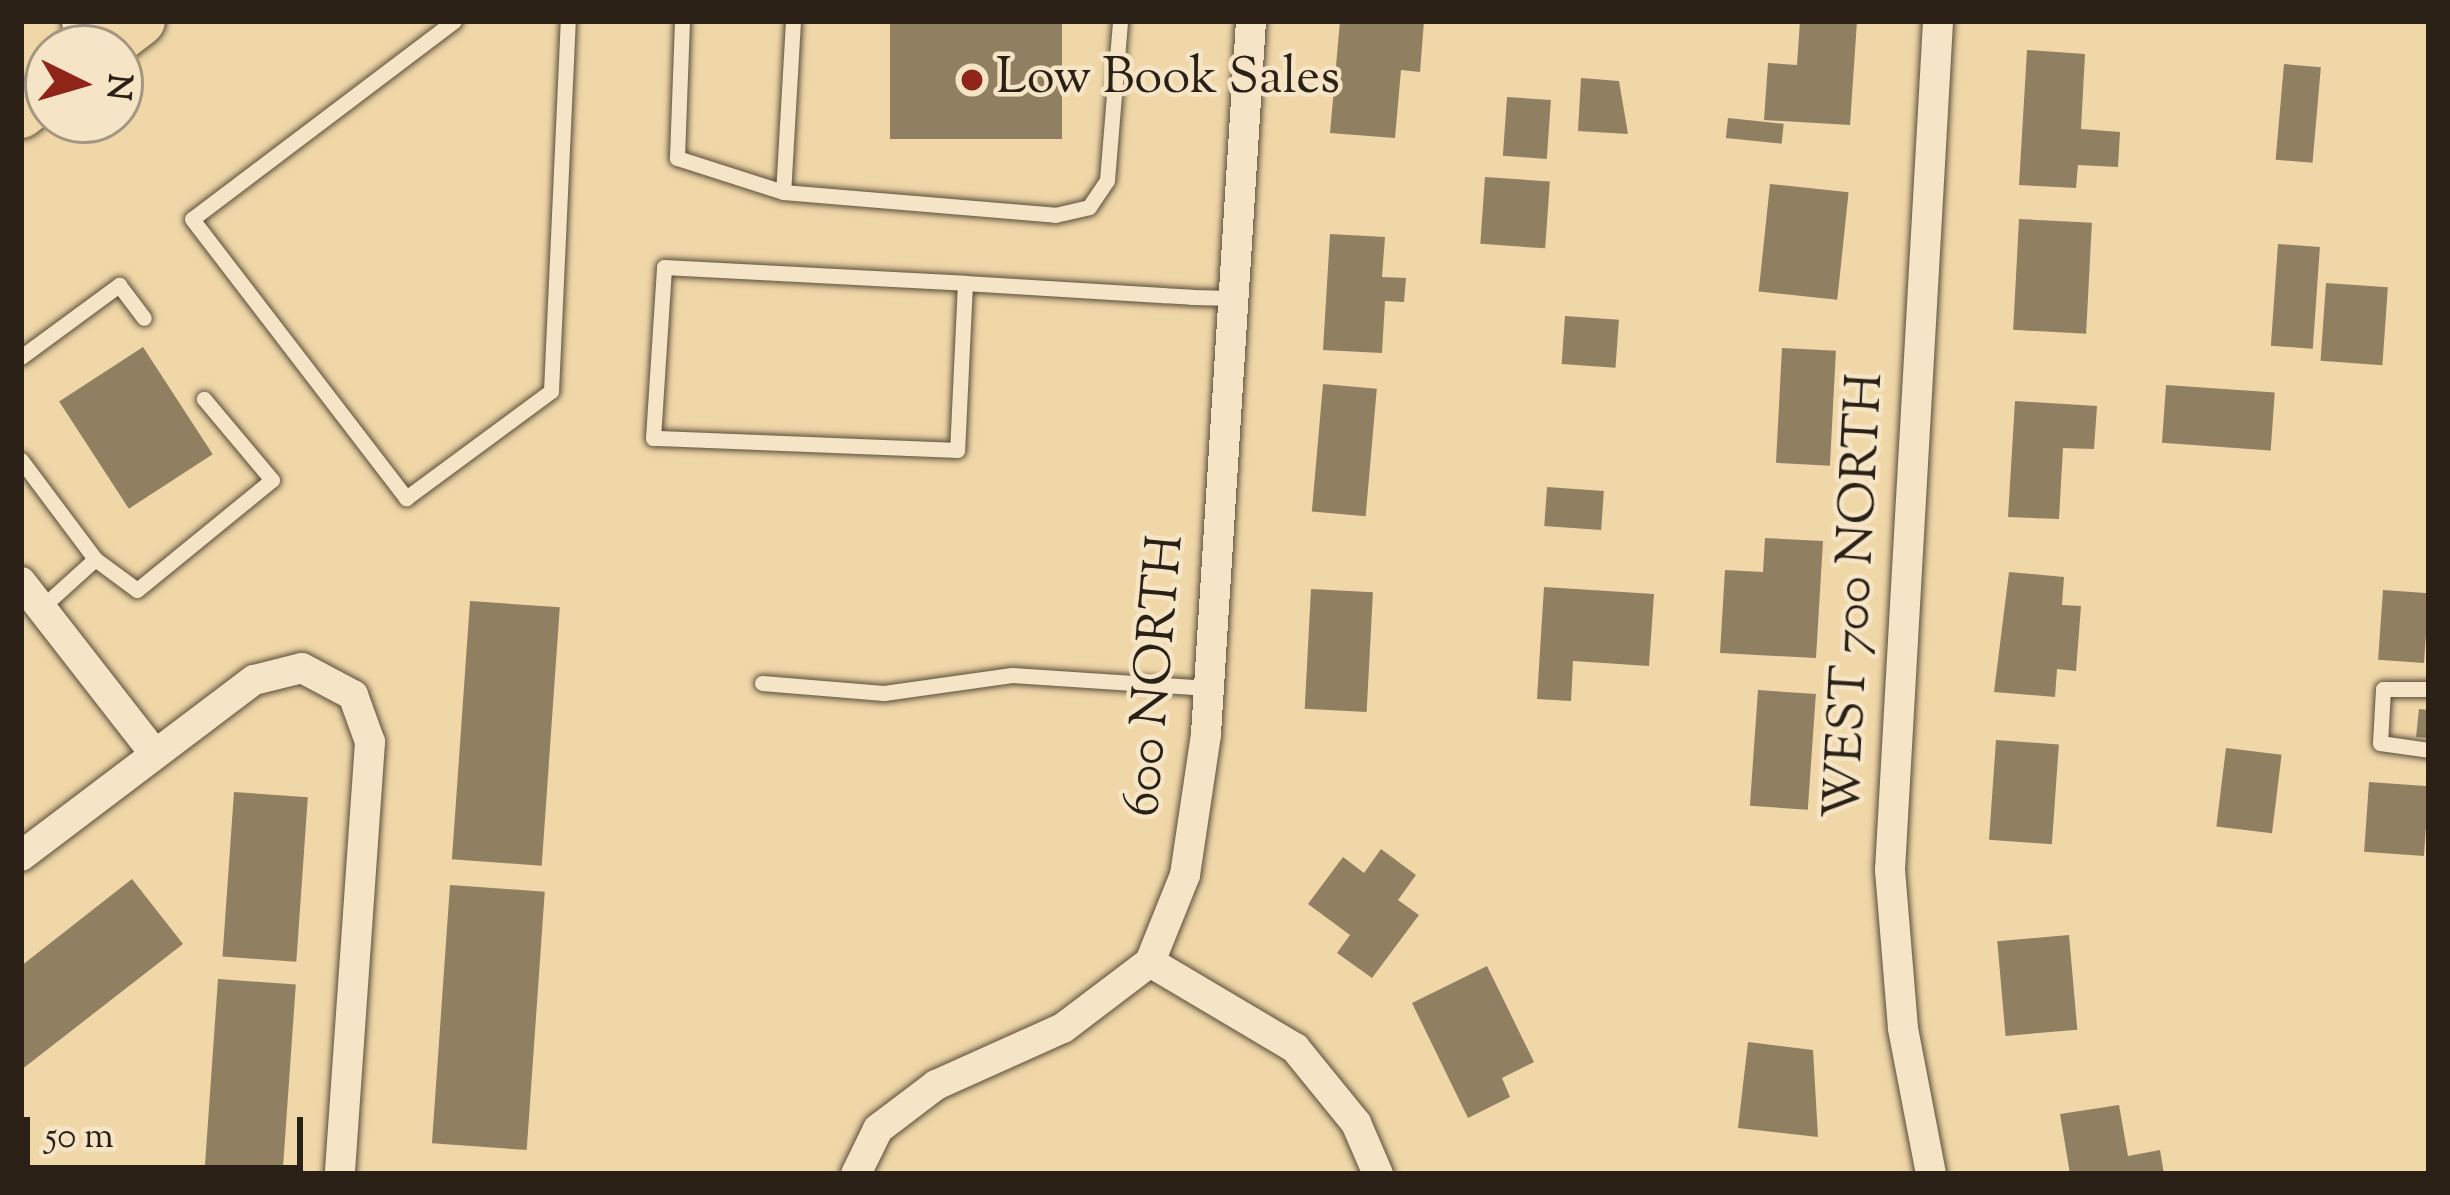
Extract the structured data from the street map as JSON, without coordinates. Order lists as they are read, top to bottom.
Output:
{
  "streets": {
    "street": ["WEST 700 NORTH", "600 NORTH"]
  },
  "places": ["Low Book Sales"],
  "scale_bar": "50 m",
  "north": "right"
}
